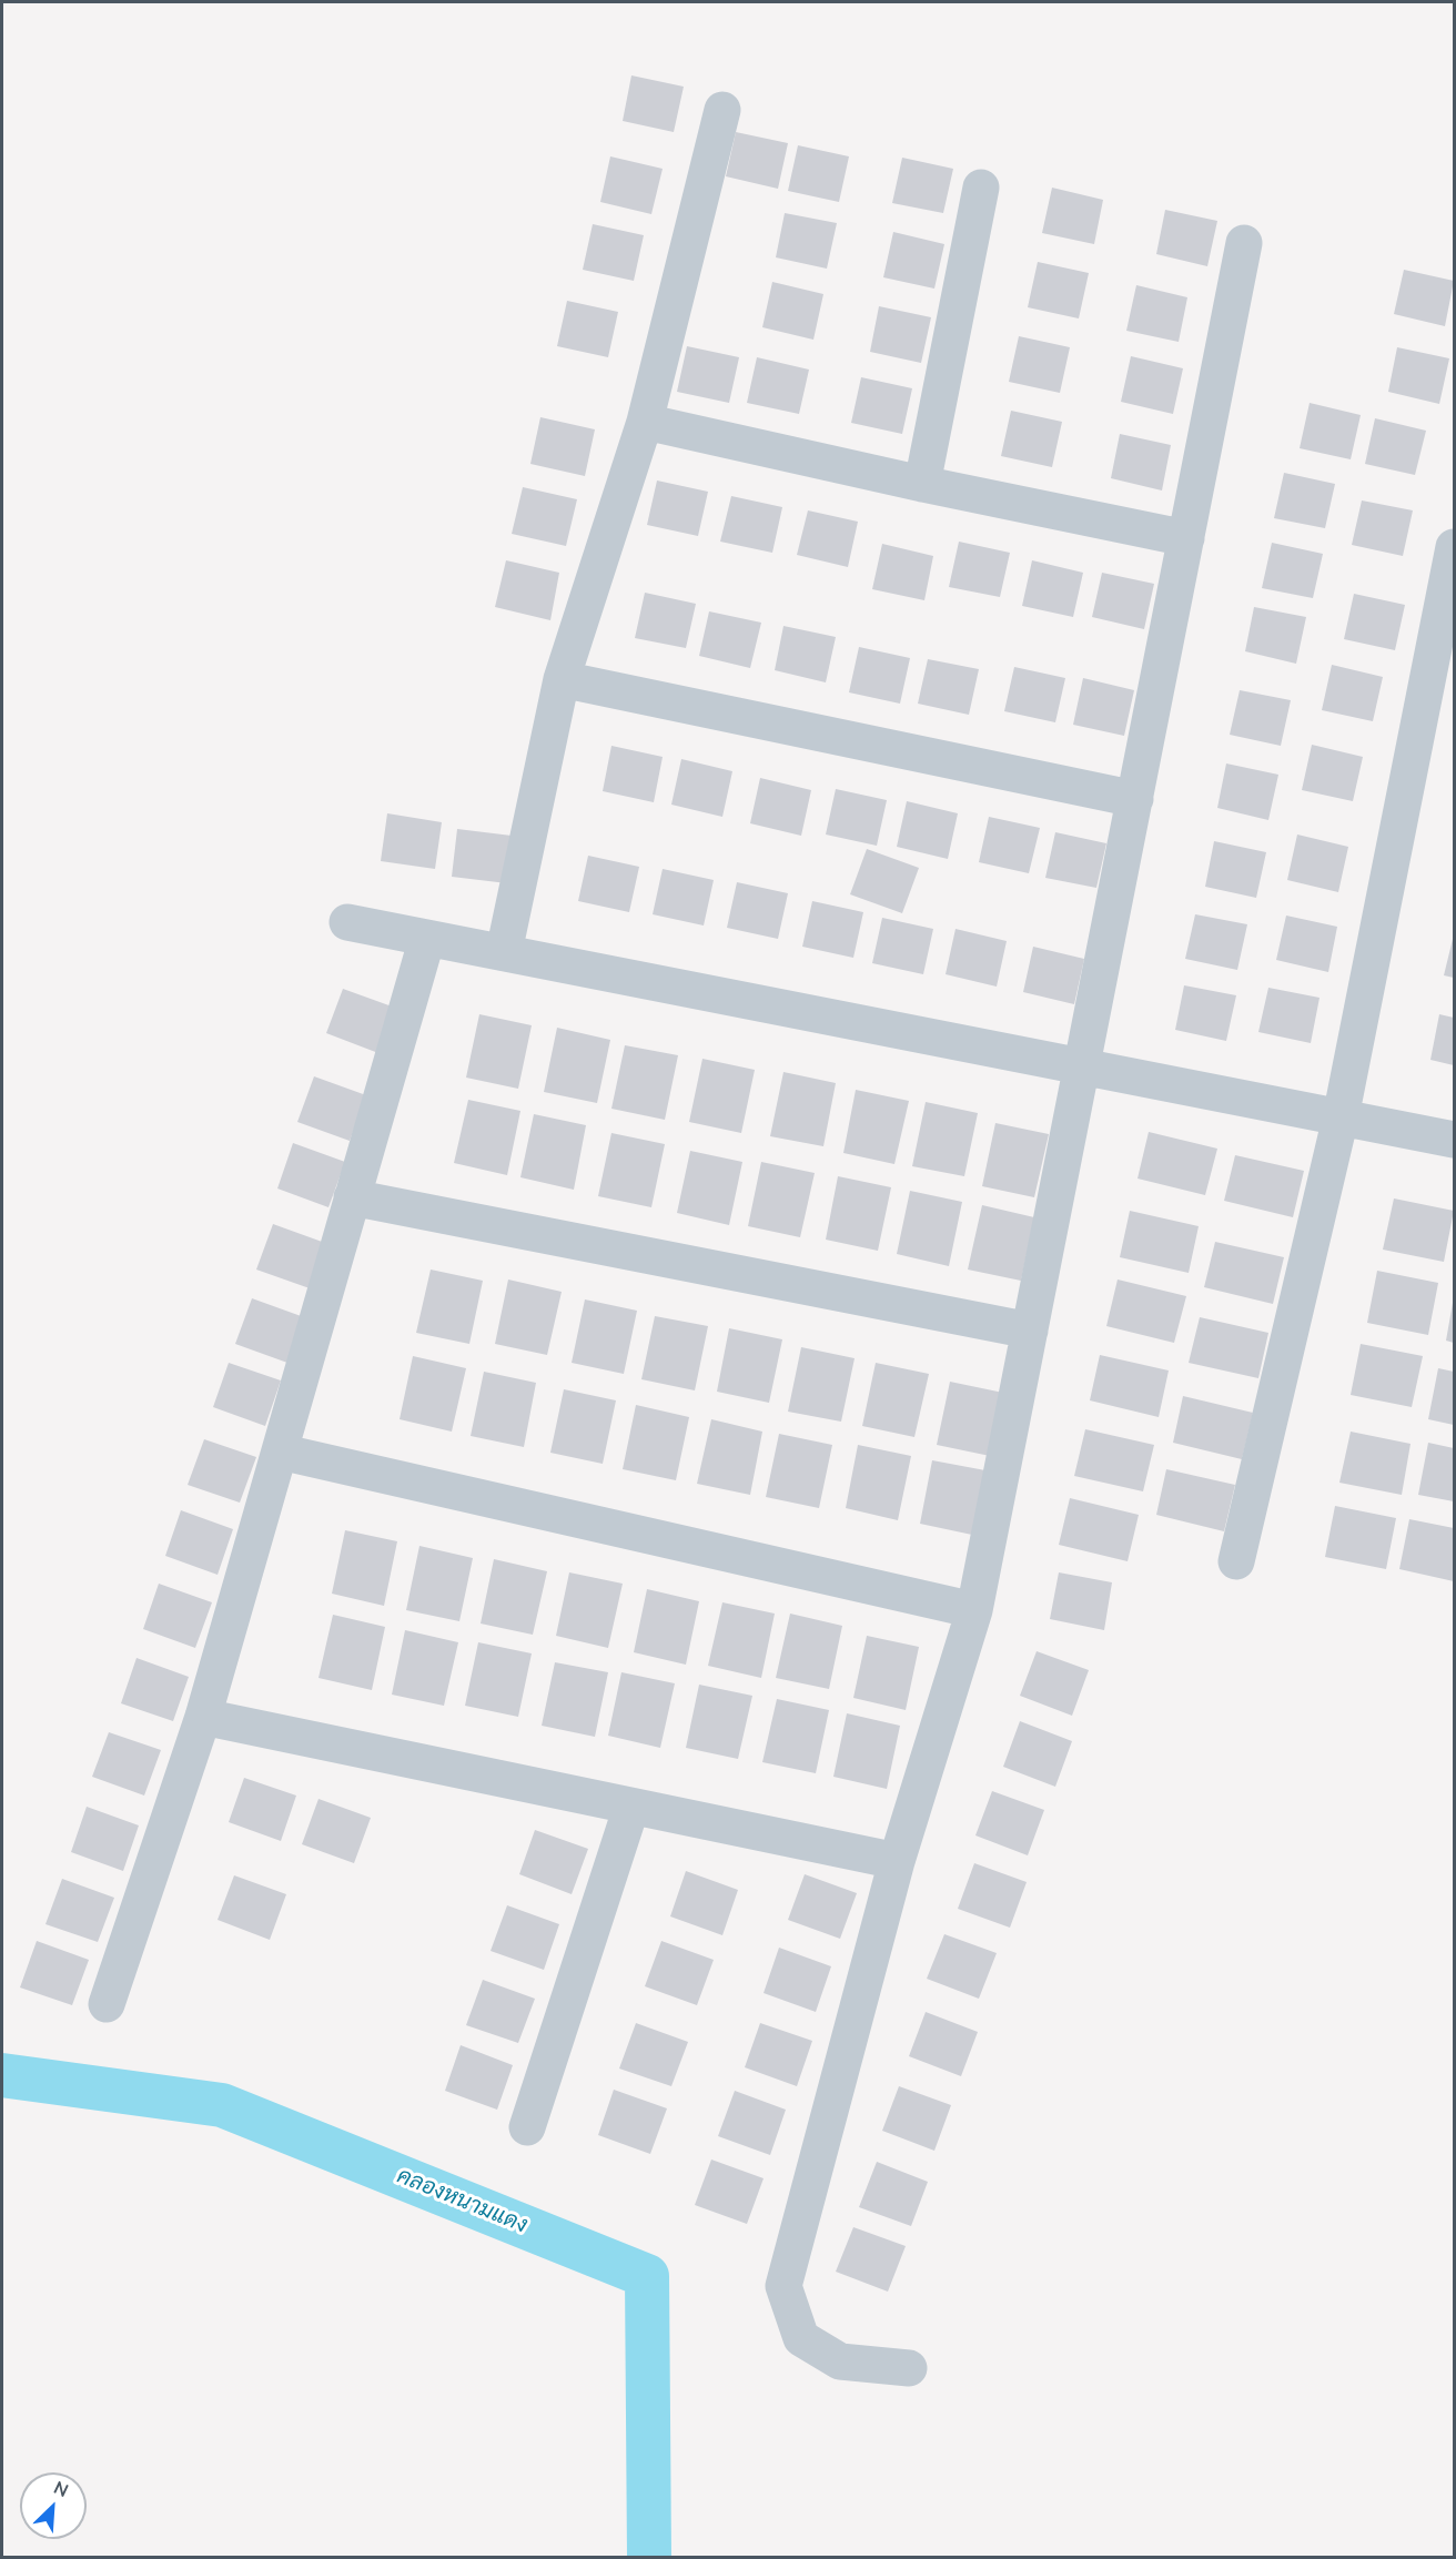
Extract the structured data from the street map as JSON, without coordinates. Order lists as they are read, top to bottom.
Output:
{
  "water": ["คลองหนามแดง"],
  "north": "top right"
}
